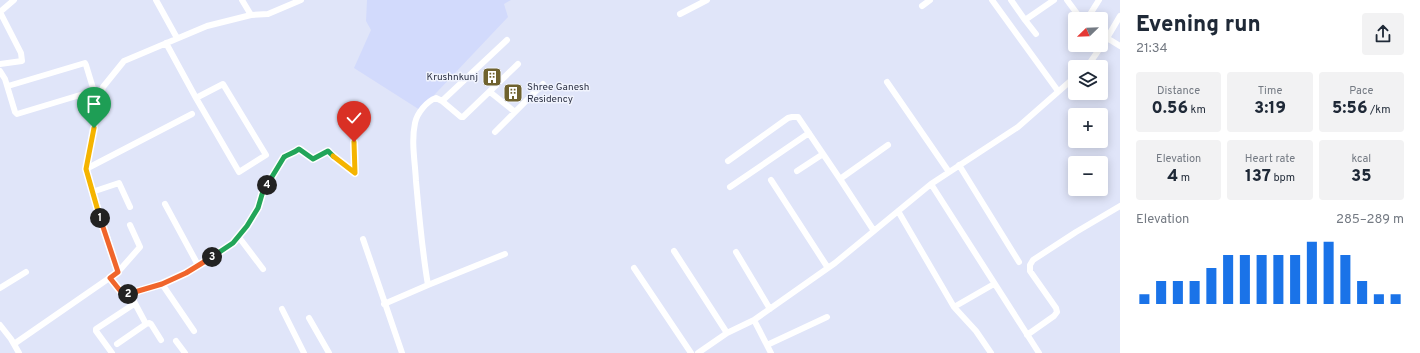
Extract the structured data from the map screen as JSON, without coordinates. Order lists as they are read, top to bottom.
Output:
{
  "places": {
    "building": ["Krushnkunj", "Shree Ganesh Residency"]
  },
  "north": "bottom left",
  "page": {
    "heading": ["Evening run", "21:34"],
    "map_buttons": ["+", "−"],
    "stats": [
      ["Distance", "0.56 km"],
      ["Time", "3:19"],
      ["Pace", "5:56 /km"],
      ["Elevation", "4 m"],
      ["Heart rate", "137 bpm"],
      ["kcal", "35"]
    ],
    "pins": [
      "4",
      "1",
      "3",
      "2"
    ],
    "chart": ["Elevation", "285–289 m"]
  }
}
